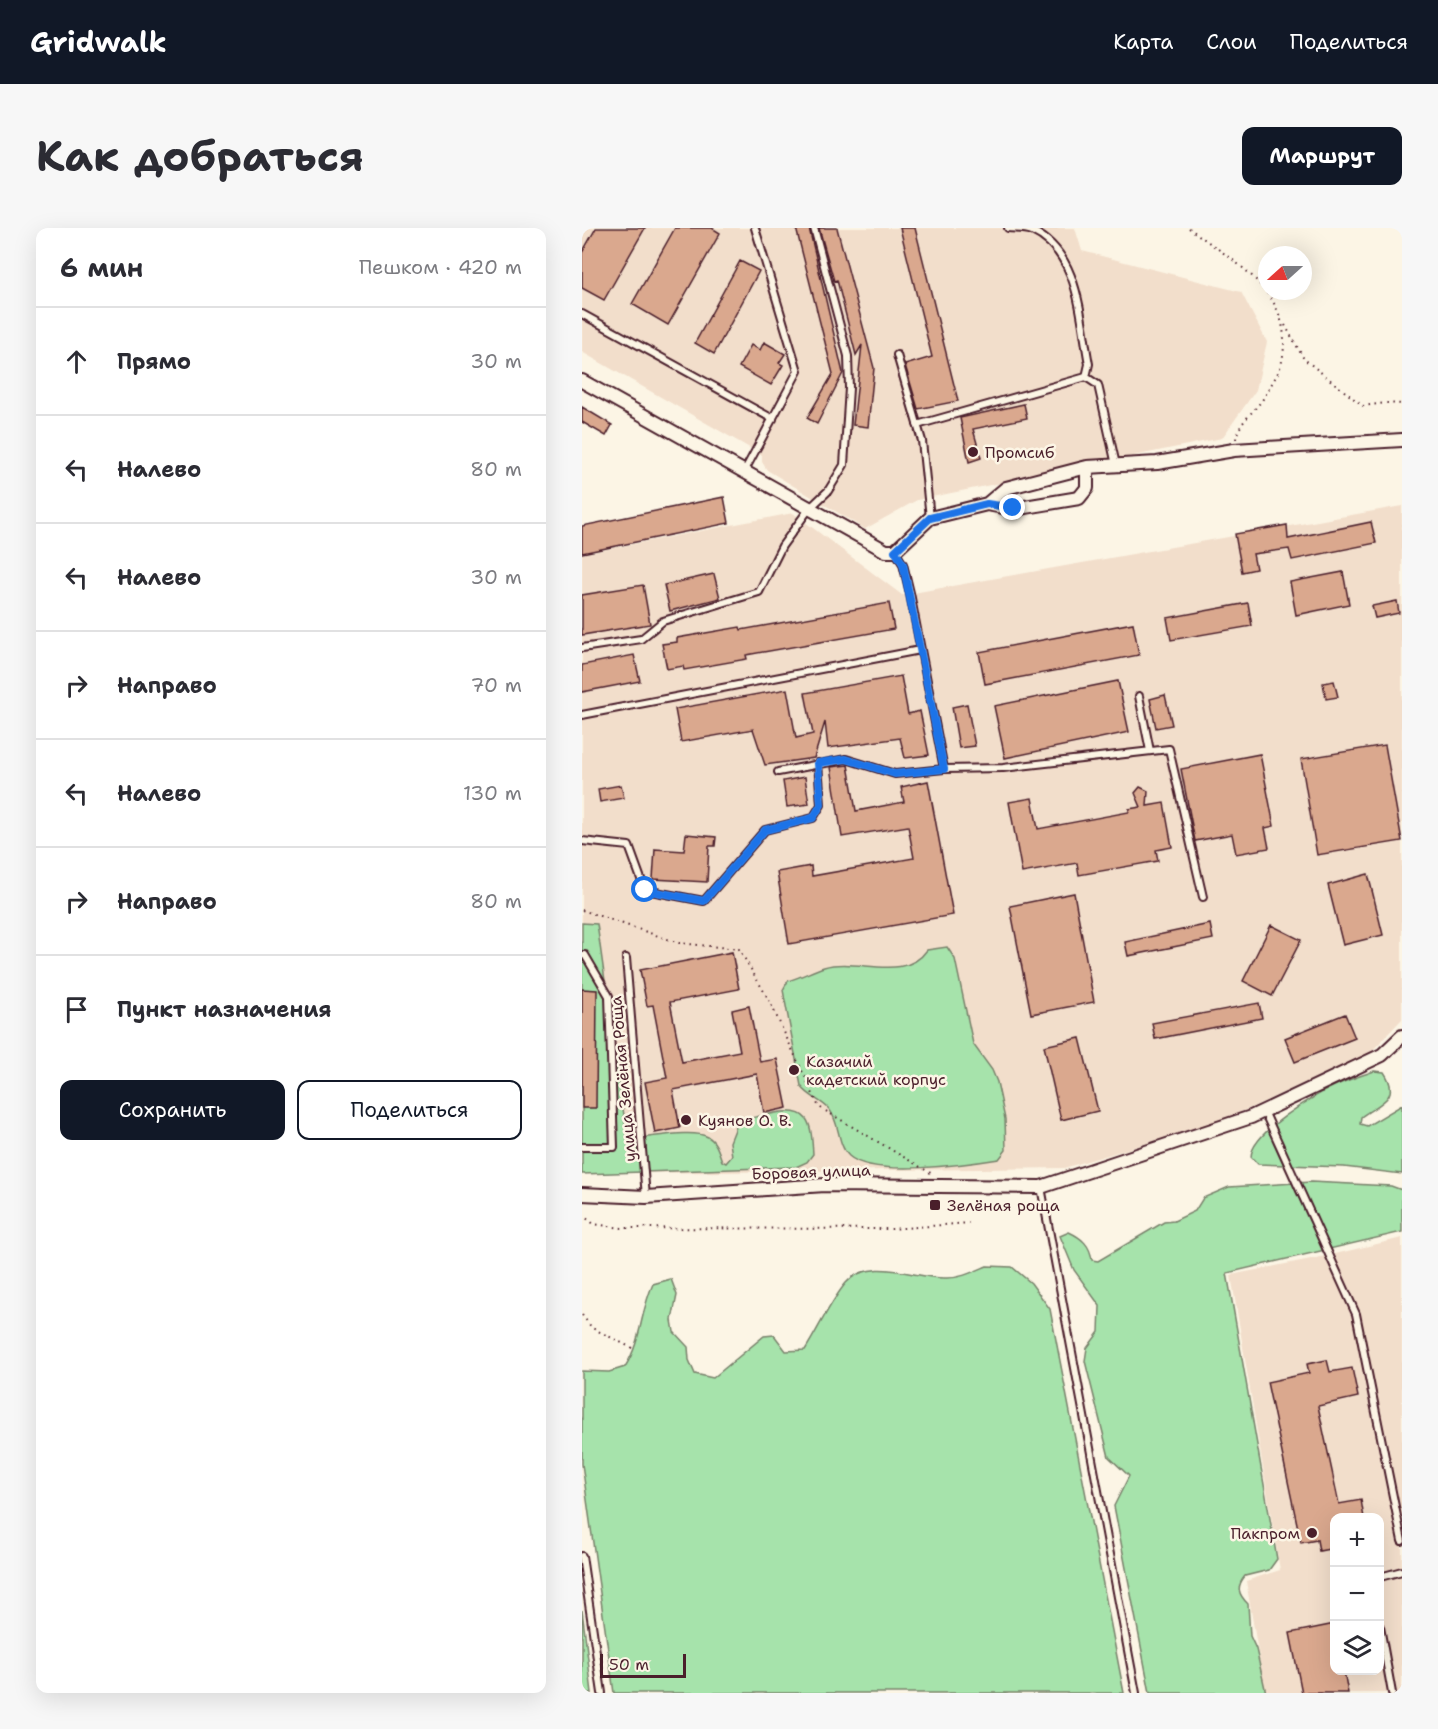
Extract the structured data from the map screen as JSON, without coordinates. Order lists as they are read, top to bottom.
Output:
{
  "streets": {
    "street": ["Боровая улица"],
    "lane": ["улица Зелёная Роща"]
  },
  "crossings": [
    ["улица Зелёная Роща", "Боровая улица"]
  ],
  "places": {
    "other": [
      "Промсиб",
      "Казачий кадетский корпус",
      "Куянов О. В.",
      "Пакпром"
    ],
    "transit": ["Зелёная роща"]
  },
  "scale_bar": "50 m",
  "north": "left",
  "page": {
    "header": "Gridwalk",
    "nav": ["Карта", "Слои", "Поделиться"],
    "buttons": [
      "Маршрут",
      ["Сохранить", "Поделиться"]
    ],
    "title": "Как добраться",
    "heading": ["6 мин", "Пешком · 420 m"],
    "list": [
      ["Прямо", "30 m"],
      ["Налево", "80 m"],
      ["Налево", "30 m"],
      ["Направо", "70 m"],
      ["Налево", "130 m"],
      ["Направо", "80 m"],
      "Пункт назначения"
    ],
    "map_buttons": ["+", "−"],
    "scale": "50 m"
  }
}
